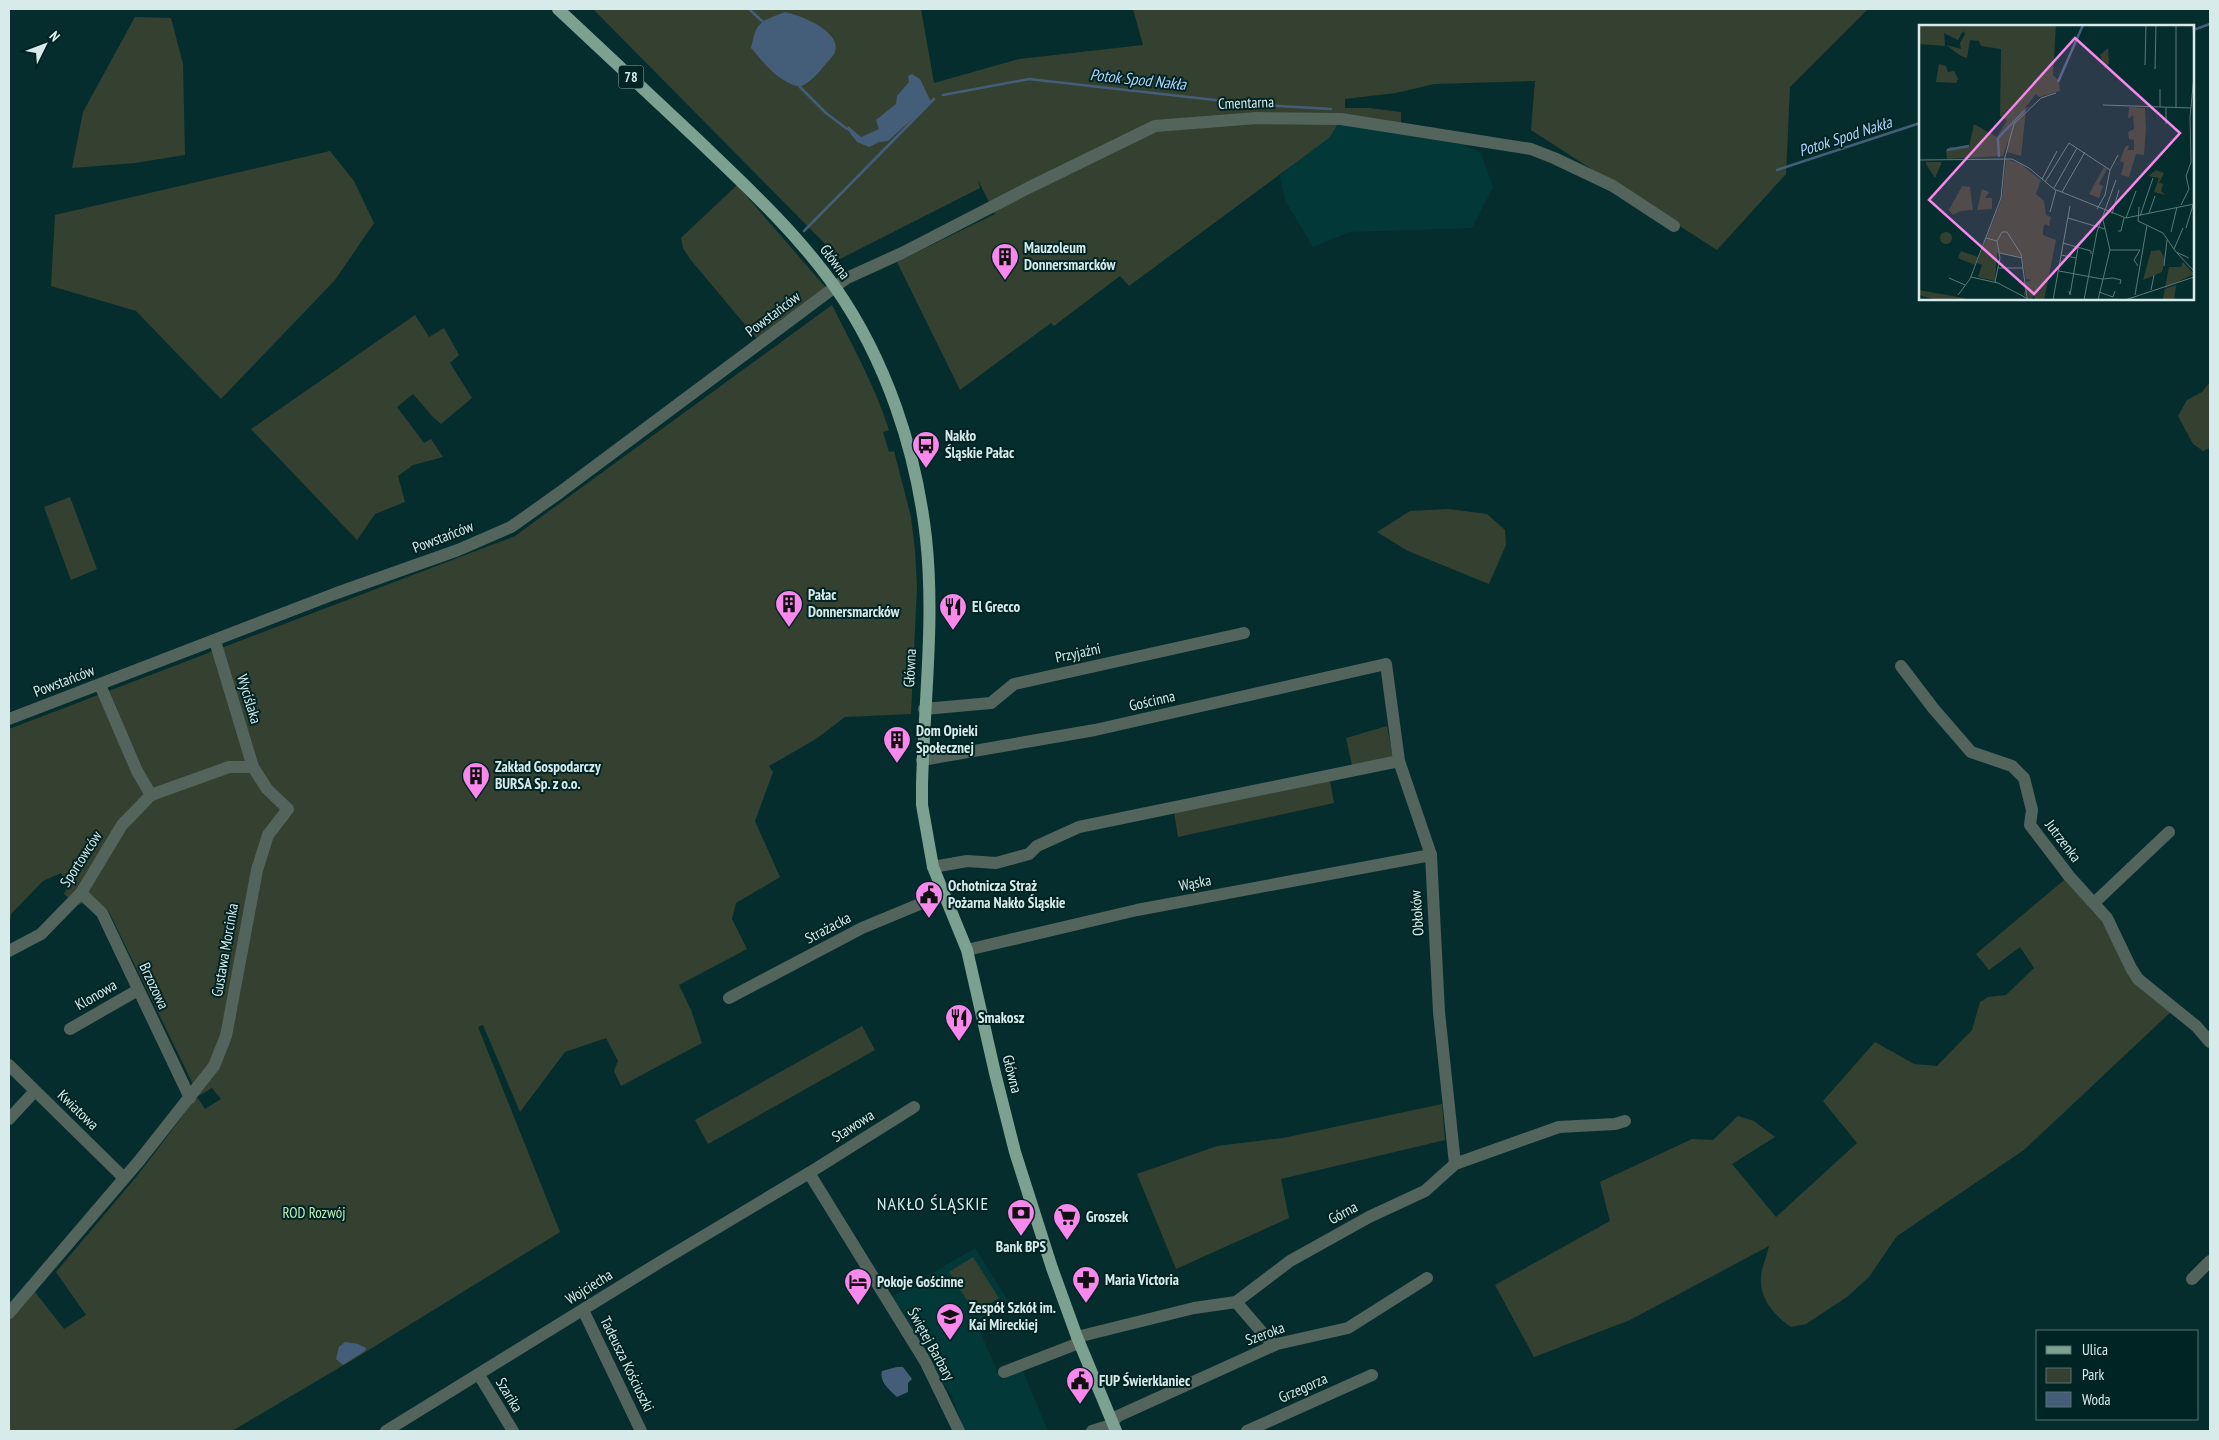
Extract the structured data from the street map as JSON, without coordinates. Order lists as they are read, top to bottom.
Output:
{
  "streets": {
    "main road": ["78", "Główna"],
    "street": [
      "Cmentarna",
      "Powstańców",
      "Przyjaźni",
      "Wyciślaka",
      "Gościnna",
      "Jutrzenka",
      "Sportowców",
      "Wąska",
      "Obłoków",
      "Strażacka",
      "Gustawa Morcinka",
      "Brzozowa",
      "Klonowa",
      "Kwiatowa",
      "Stawowa",
      "Górna",
      "Wojciecha",
      "Szeroka",
      "Świętej Barbary",
      "Tadeusza Kościuszki",
      "Grzegorza",
      "Szarika"
    ]
  },
  "crossings": [
    ["Cmentarna", "Główna"],
    ["Cmentarna", "Powstańców"],
    ["Główna", "Powstańców"],
    ["Główna", "Przyjaźni"],
    ["Główna", "Gościnna"],
    ["Główna", "Wąska"],
    ["Główna", "Strażacka"],
    ["Główna", "Górna"],
    ["Główna", "Szeroka"],
    ["Powstańców", "Wyciślaka"],
    ["Wyciślaka", "Gustawa Morcinka"],
    ["Gościnna", "Obłoków"],
    ["Sportowców", "Brzozowa"],
    ["Wąska", "Obłoków"],
    ["Obłoków", "Górna"],
    ["Gustawa Morcinka", "Brzozowa"],
    ["Gustawa Morcinka", "Kwiatowa"],
    ["Brzozowa", "Klonowa"],
    ["Stawowa", "Wojciecha"],
    ["Stawowa", "Świętej Barbary"],
    ["Wojciecha", "Świętej Barbary"],
    ["Wojciecha", "Tadeusza Kościuszki"],
    ["Wojciecha", "Szarika"]
  ],
  "districts": ["NAKŁO ŚLĄSKIE"],
  "water": ["Potok Spod Nakła"],
  "parks": ["ROD Rozwój"],
  "places": {
    "building": [
      "Mauzoleum Donnersmarcków",
      "Pałac Donnersmarcków",
      "Dom Opieki Społecznej",
      "Zakład Gospodarczy BURSA Sp. z o.o."
    ],
    "bus stop": ["Nakło Śląskie Pałac"],
    "restaurant": ["El Grecco", "Smakosz"],
    "public building": ["Ochotnicza Straż Pożarna Nakło Śląskie", "FUP Świerklaniec"],
    "bank": ["Bank BPS"],
    "supermarket": ["Groszek"],
    "pharmacy": ["Maria Victoria"],
    "hotel": ["Pokoje Gościnne"],
    "school or university": ["Zespół Szkół im. Kai Mireckiej"]
  },
  "legend": ["Ulica", "Park", "Woda"],
  "north": "top right"
}
